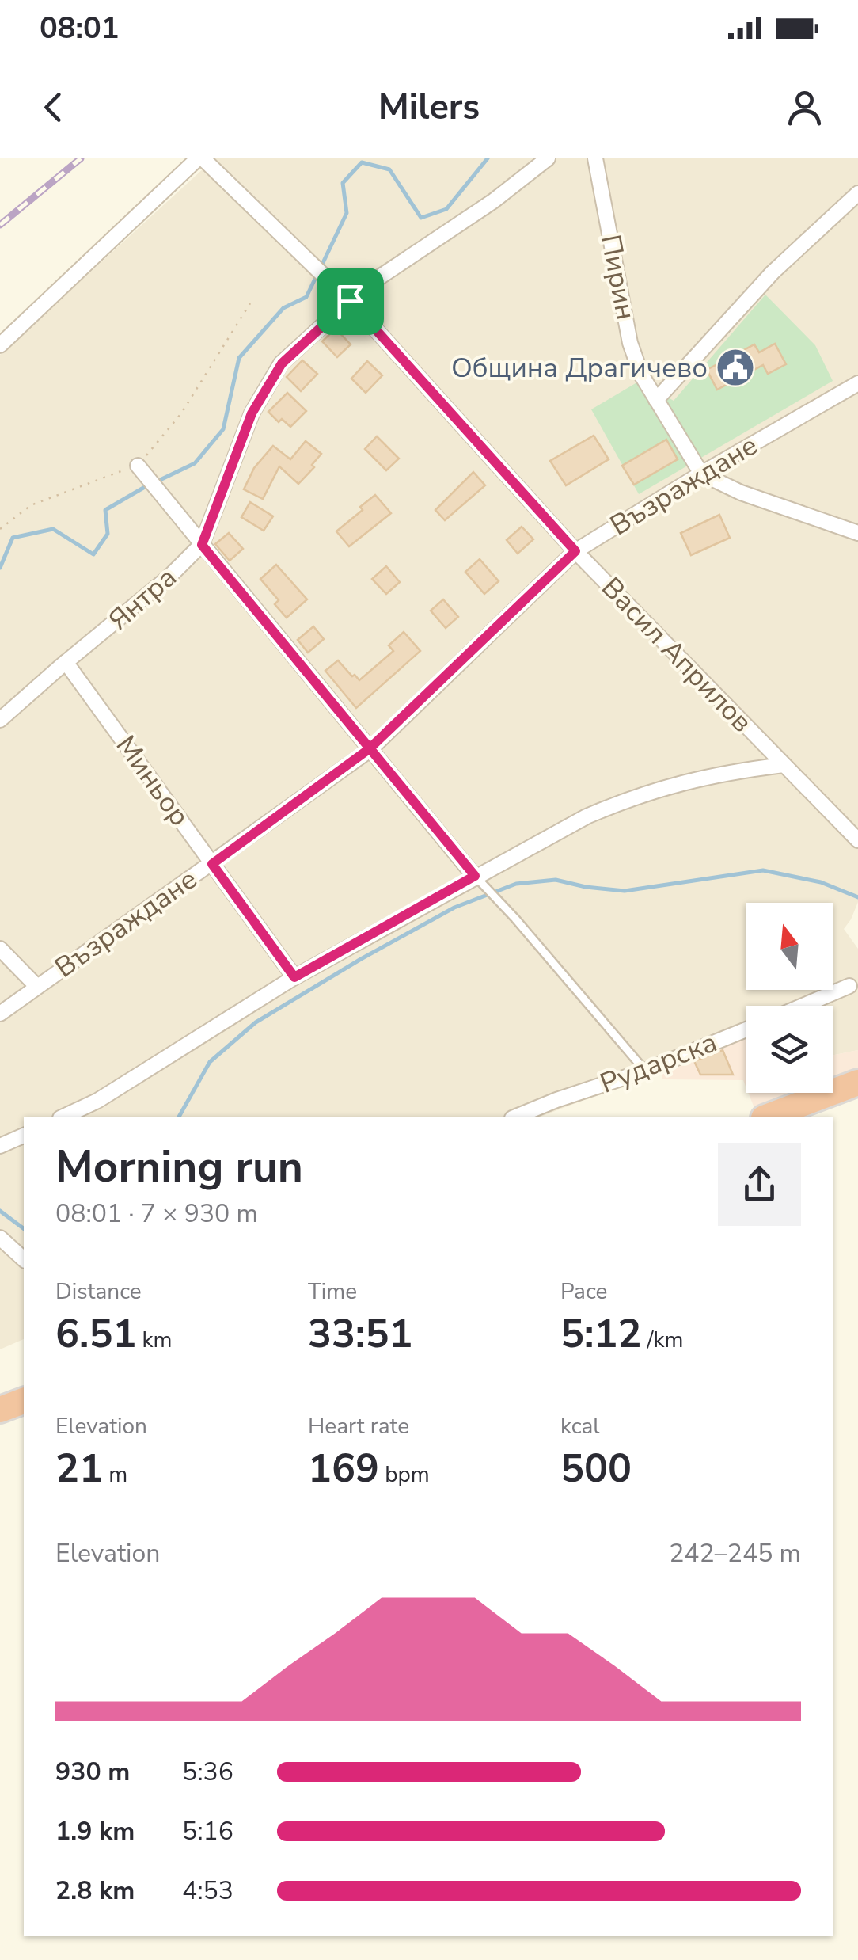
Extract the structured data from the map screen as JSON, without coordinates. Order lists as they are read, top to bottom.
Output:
{
  "streets": {
    "street": [
      "Пирин",
      "Възраждане",
      "Янтра",
      "Васил Априлов",
      "Миньор",
      "Рударска"
    ]
  },
  "crossings": [
    ["Пирин", "Възраждане"],
    ["Възраждане", "Васил Априлов"],
    ["Възраждане", "Миньор"],
    ["Янтра", "Васил Априлов"],
    ["Янтра", "Миньор"]
  ],
  "places": {
    "public building": ["Община Драгичево"]
  },
  "north": "top",
  "page": {
    "status": "08:01",
    "header": "Milers",
    "heading": ["Morning run", "08:01 · 7 × 930 m"],
    "stats": [
      ["Distance", "6.51 km"],
      ["Time", "33:51"],
      ["Pace", "5:12 /km"],
      ["Elevation", "21 m"],
      ["Heart rate", "169 bpm"],
      ["kcal", "500"]
    ],
    "chart": ["Elevation", "242–245 m"],
    "list": [
      {
        "name": "930 m",
        "note": "5:36"
      },
      {
        "name": "1.9 km",
        "note": "5:16"
      },
      {
        "name": "2.8 km",
        "note": "4:53"
      }
    ]
  }
}
